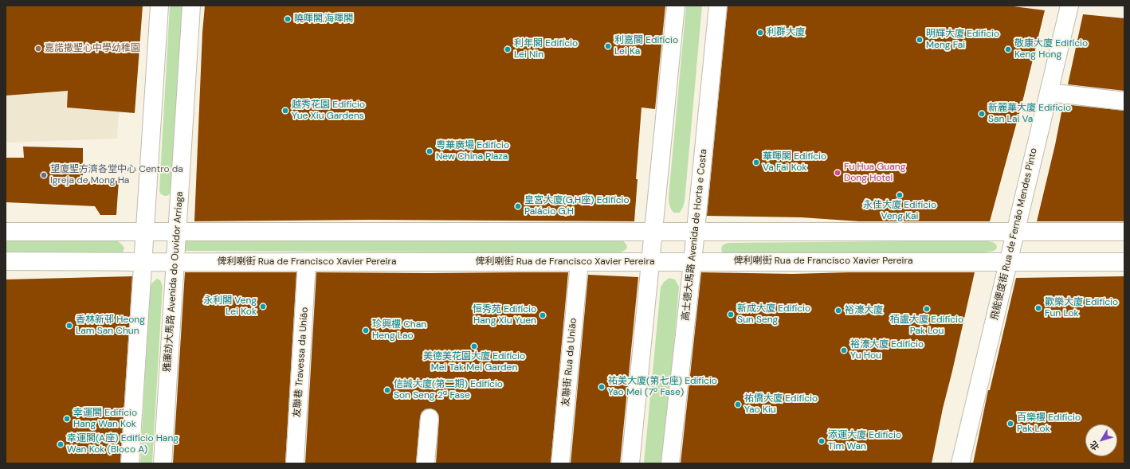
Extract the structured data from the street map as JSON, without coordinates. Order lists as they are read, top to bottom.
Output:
{
  "streets": {
    "street": [
      "飛能便度街 Rua de Fernão Mendes Pinto",
      "高士德大馬路 Avenida de Horta e Costa",
      "俾利喇街 Rua de Francisco Xavier Pereira",
      "雅廉訪大馬路 Avenida do Ouvidor Arriaga",
      "友聯巷 Travessa da União",
      "友聯街 Rua da União"
    ]
  },
  "crossings": [
    ["飛能便度街 Rua de Fernão Mendes Pinto", "俾利喇街 Rua de Francisco Xavier Pereira"],
    ["高士德大馬路 Avenida de Horta e Costa", "俾利喇街 Rua de Francisco Xavier Pereira"],
    ["俾利喇街 Rua de Francisco Xavier Pereira", "雅廉訪大馬路 Avenida do Ouvidor Arriaga"],
    ["俾利喇街 Rua de Francisco Xavier Pereira", "友聯巷 Travessa da União"],
    ["俾利喇街 Rua de Francisco Xavier Pereira", "友聯街 Rua da União"]
  ],
  "places": [
    "曉暉閣,海暉閣",
    "利群大廈",
    "明輝大廈 Edifício Meng Fai",
    "利嘉閣 Edifício Lei Ka",
    "嘉諾撒聖心中學幼稚園",
    "利年閣 Edifício Lei Nin",
    "敬康大廈 Edifício Keng Hong",
    "越秀花園 Edifício Yue Xiu Gardens",
    "新麗華大廈 Edifício San Lai Va",
    "粵華廣場 Edifício New China Plaza",
    "華暉閣 Edifício Va Fai Kok",
    "Fu Hua Guang Dong Hotel",
    "望廈聖方濟各堂中心 Centro da Igreja de Mong Ha",
    "永佳大廈 Edifício Veng Kai",
    "皇宮大廈(G,H座) Edifício Palácio G,H",
    "永利閣 Veng Lei Kok",
    "歡樂大廈 Edifício Fun Lok",
    "栢盧大廈 Edifício Pak Lou",
    "裕濠大廈",
    "新成大廈 Edifício Sun Seng",
    "恒秀苑 Edifício Hang Xiu Yuen",
    "香林新邨 Heong Lam San Chun",
    "珍興樓 Chan Heng Lao",
    "美德美花園大廈 Edifício Mei Tak Mei Garden",
    "裕濠大廈 Edifício Yu Hou",
    "祐美大廈(第七座) Edifício Yao Mei (7º Fase)",
    "信誠大廈(第二期) Edifício Son Seng 2ª Fase",
    "祐僑大廈 Edifício Yao Kiu",
    "幸運閣 Edifício Hang Wan Kok",
    "百樂樓 Edifício Pak Lok",
    "添運大廈 Edifício Tim Wan",
    "幸運閣(A座) Edifício Hang Wan Kok (Bloco A)"
  ],
  "north": "bottom left"
}
